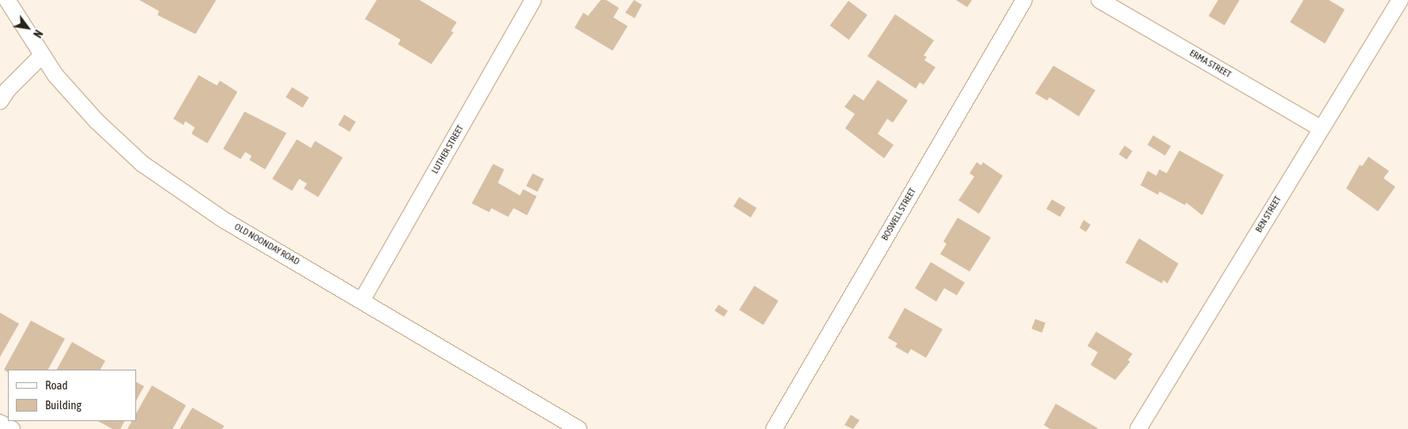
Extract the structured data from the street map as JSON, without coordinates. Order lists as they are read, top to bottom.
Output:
{
  "streets": {
    "street": [
      "ERMA STREET",
      "LUTHER STREET",
      "BOSWELL STREET",
      "BEN STREET",
      "OLD NOONDAY ROAD"
    ]
  },
  "crossings": [
    ["ERMA STREET", "BEN STREET"],
    ["LUTHER STREET", "OLD NOONDAY ROAD"]
  ],
  "legend": ["Road", "Building"],
  "north": "bottom right"
}
